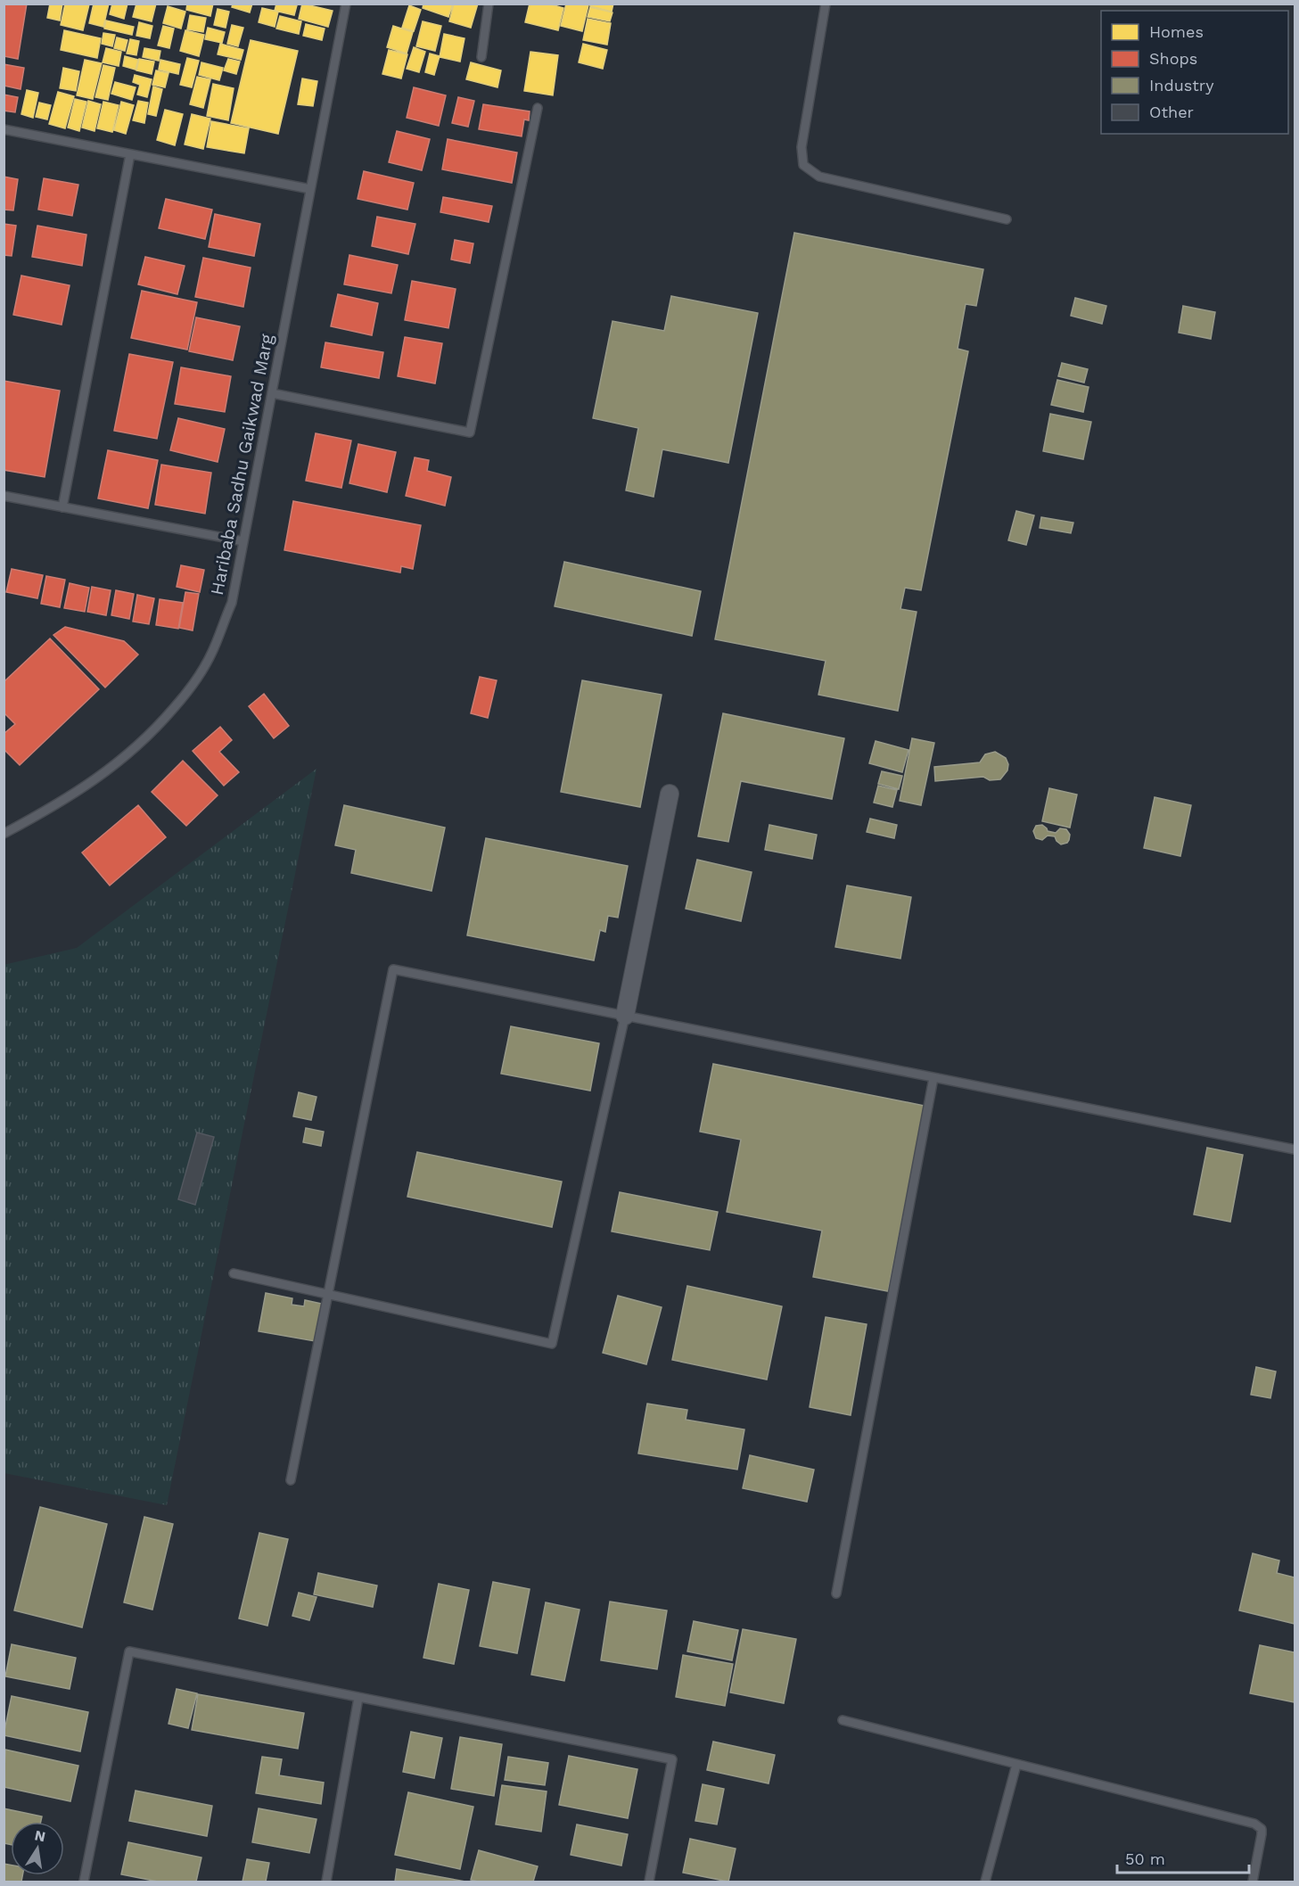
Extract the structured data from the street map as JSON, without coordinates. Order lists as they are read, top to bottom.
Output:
{
  "streets": {
    "lane": ["Haribaba Sadhu Gaikwad Marg"]
  },
  "legend": [
    "Homes",
    "Shops",
    "Industry",
    "Other"
  ],
  "scale_bar": "50 m",
  "north": "top"
}
